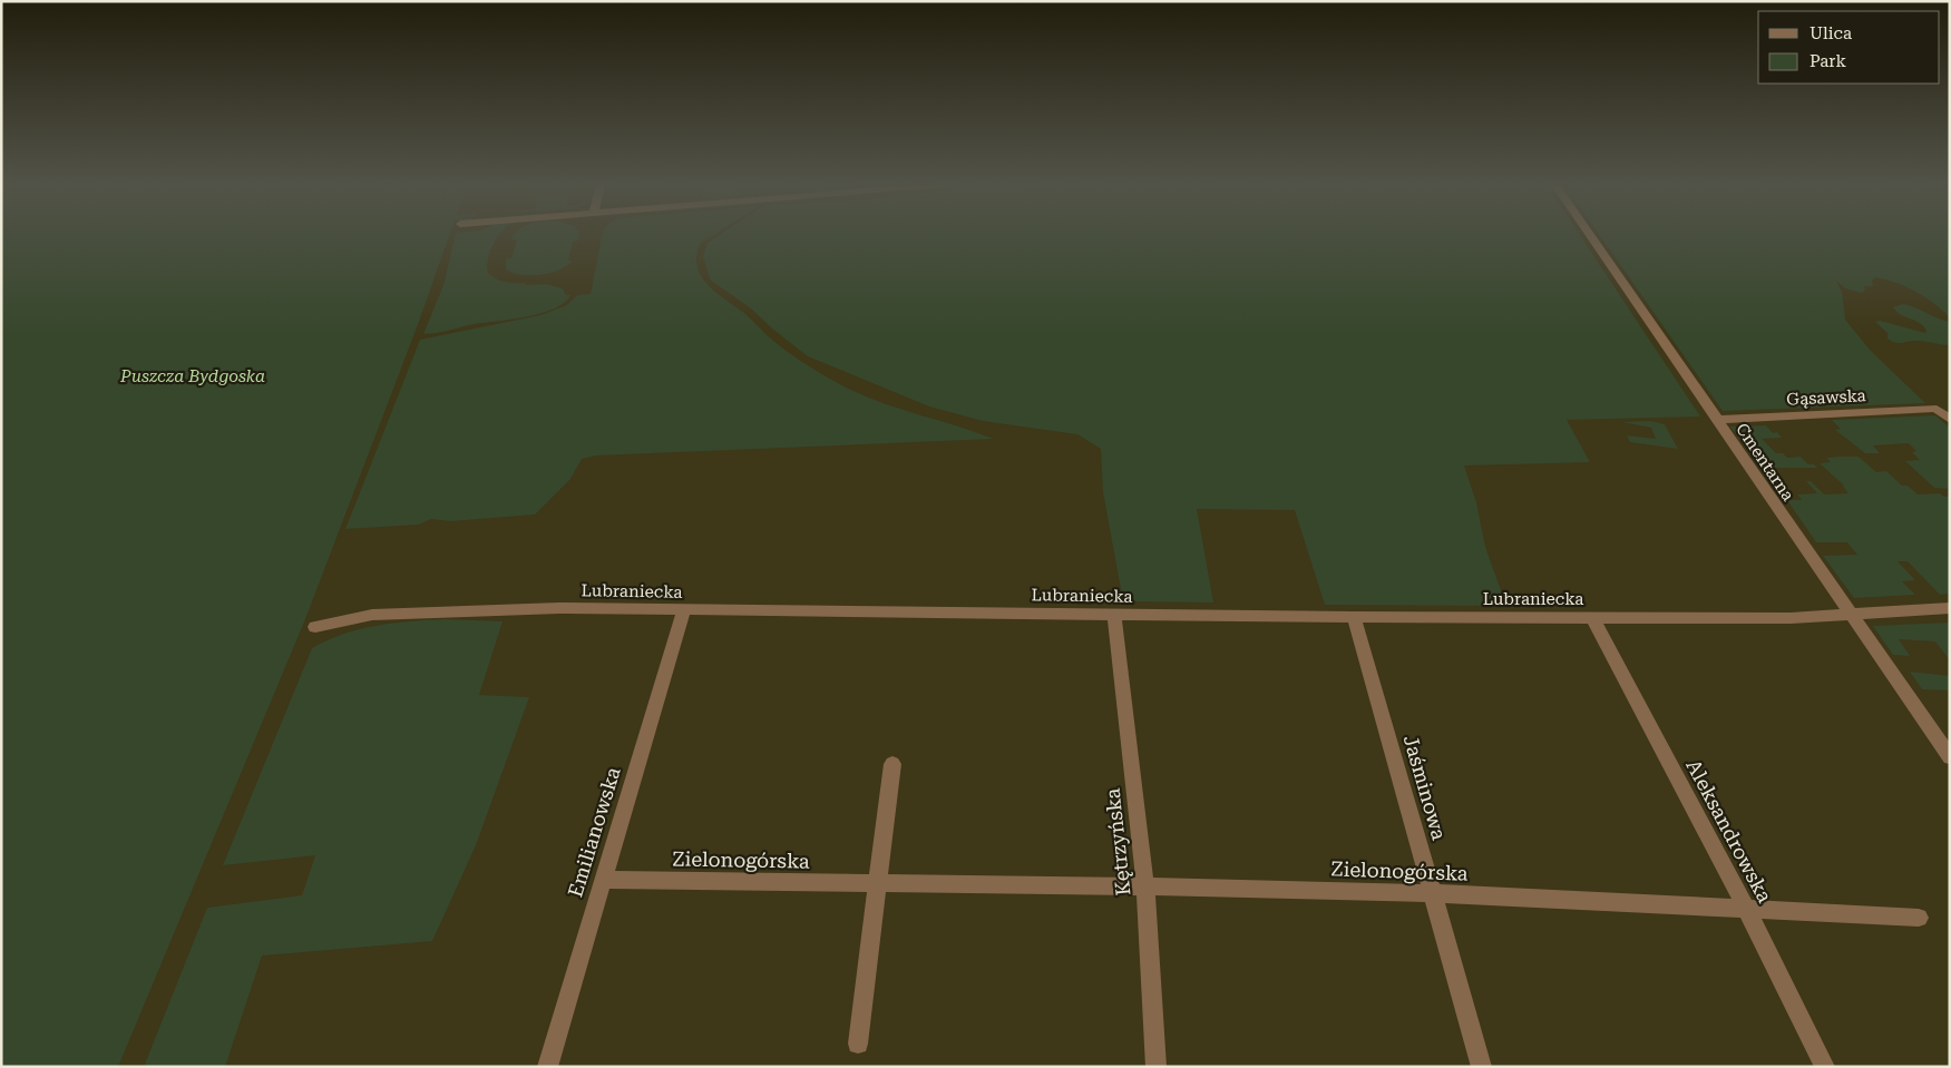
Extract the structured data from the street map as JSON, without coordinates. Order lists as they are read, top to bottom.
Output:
{
  "streets": {
    "street": [
      "Gąsawska",
      "Cmentarna",
      "Lubraniecka",
      "Jaśminowa",
      "Aleksandrowska",
      "Emilianowska",
      "Kętrzyńska",
      "Zielonogórska"
    ]
  },
  "crossings": [
    ["Gąsawska", "Cmentarna"],
    ["Cmentarna", "Lubraniecka"],
    ["Lubraniecka", "Jaśminowa"],
    ["Lubraniecka", "Aleksandrowska"],
    ["Lubraniecka", "Emilianowska"],
    ["Lubraniecka", "Kętrzyńska"],
    ["Jaśminowa", "Zielonogórska"],
    ["Aleksandrowska", "Zielonogórska"],
    ["Emilianowska", "Zielonogórska"],
    ["Kętrzyńska", "Zielonogórska"]
  ],
  "parks": ["Puszcza Bydgoska"],
  "legend": ["Ulica", "Park"]
}
